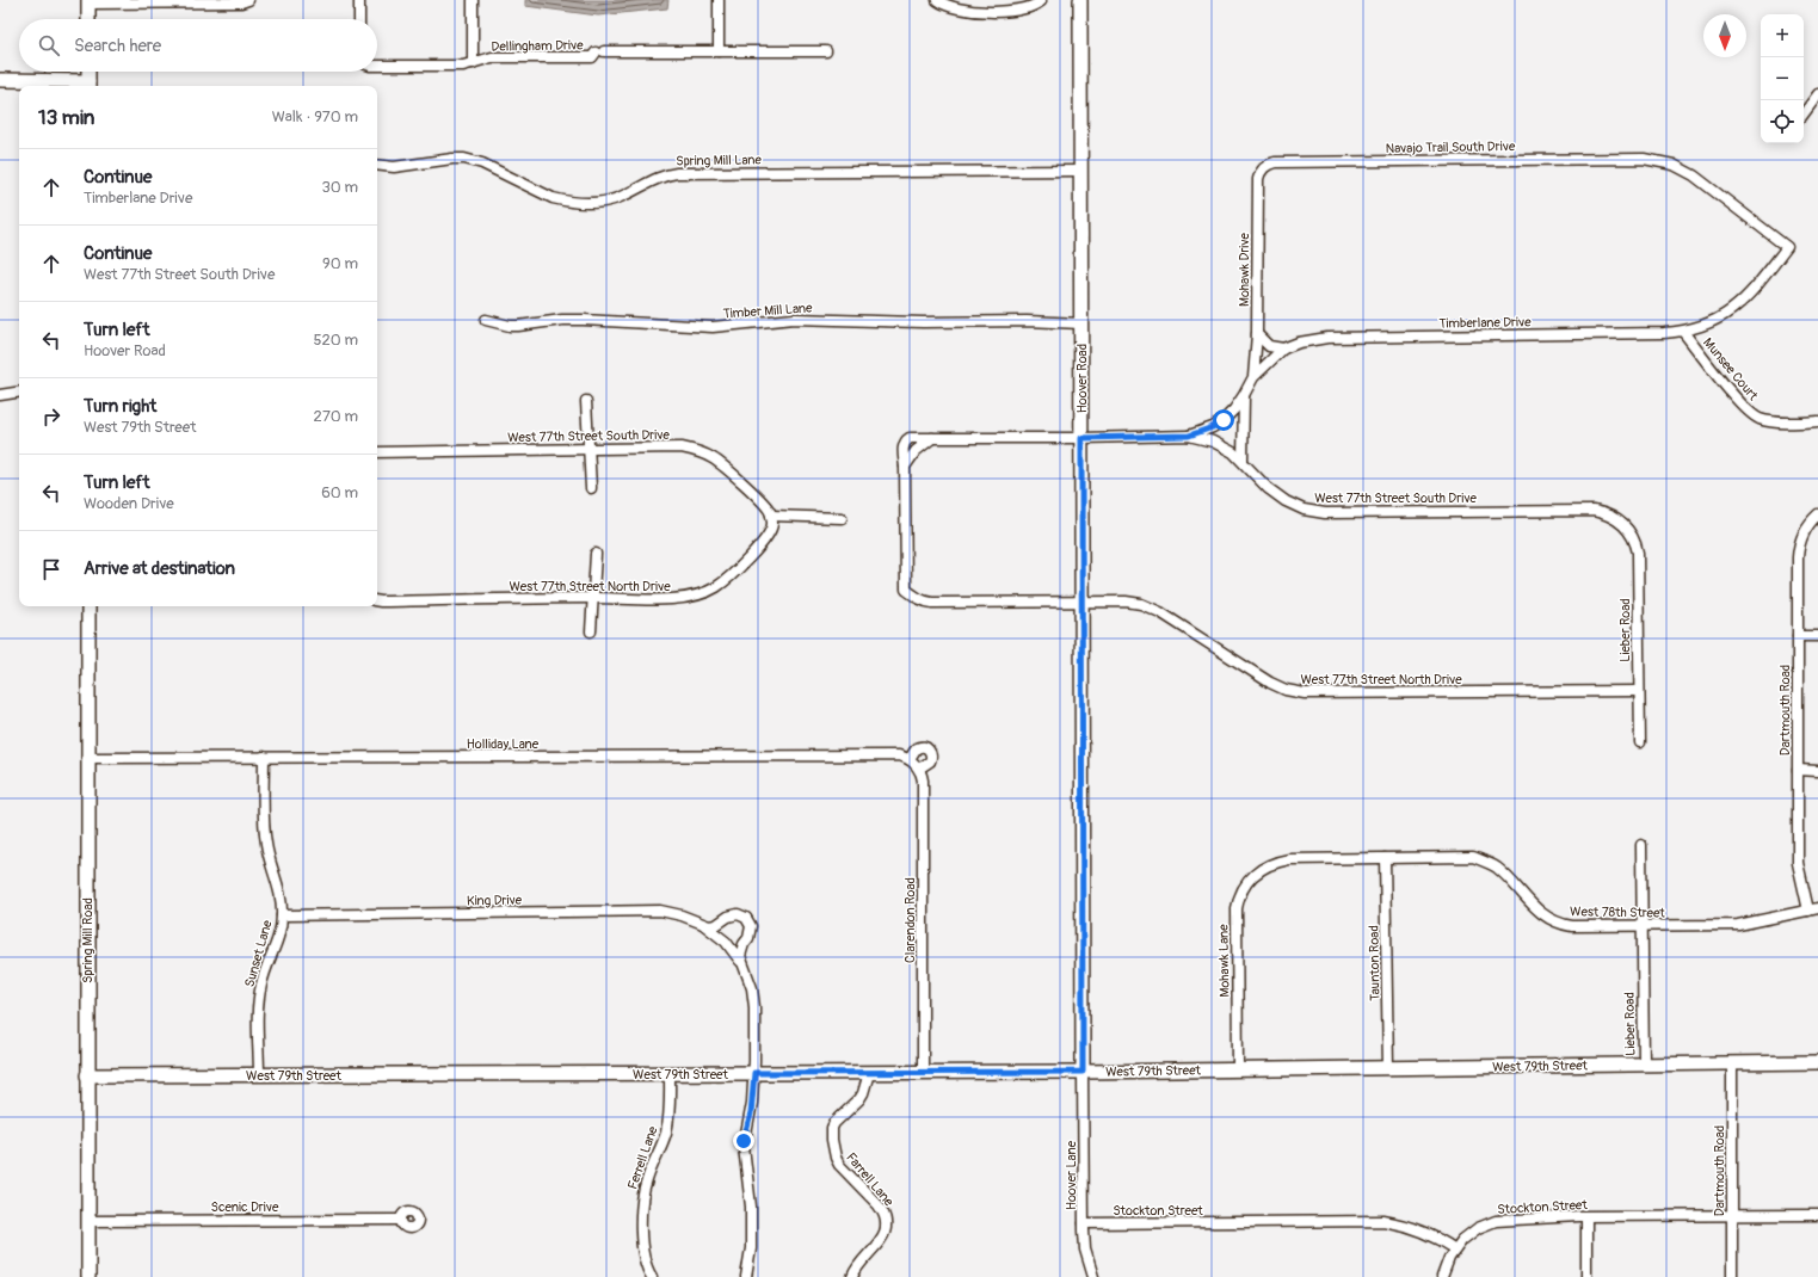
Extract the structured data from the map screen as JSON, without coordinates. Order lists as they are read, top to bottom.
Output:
{
  "streets": {
    "street": [
      "Dellingham Drive",
      "Navajo Trail South Drive",
      "Spring Mill Lane",
      "Mohawk Drive",
      "Timber Mill Lane",
      "Timberlane Drive",
      "Munsee Court",
      "Hoover Road",
      "West 77th Street South Drive",
      "West 77th Street North Drive",
      "Lieber Road",
      "Dartmouth Road",
      "Holliday Lane",
      "King Drive",
      "West 78th Street",
      "Clarendon Road",
      "Spring Mill Road",
      "Sunset Lane",
      "Mohawk Lane",
      "Taunton Road",
      "West 79th Street",
      "Ferrell Lane",
      "Hoover Lane",
      "Farrell Lane",
      "Scenic Drive",
      "Stockton Street"
    ]
  },
  "crossings": [
    ["Navajo Trail South Drive", "Mohawk Drive"],
    ["Navajo Trail South Drive", "Timberlane Drive"],
    ["Spring Mill Lane", "Hoover Road"],
    ["Mohawk Drive", "Timberlane Drive"],
    ["Timber Mill Lane", "Hoover Road"],
    ["Timberlane Drive", "Munsee Court"],
    ["Timberlane Drive", "West 77th Street South Drive"],
    ["Hoover Road", "West 77th Street South Drive"],
    ["Hoover Road", "West 77th Street North Drive"],
    ["Hoover Road", "West 79th Street"],
    ["Hoover Road", "Hoover Lane"],
    ["West 77th Street South Drive", "West 77th Street North Drive"],
    ["West 77th Street South Drive", "Lieber Road"],
    ["West 77th Street North Drive", "Lieber Road"],
    ["Lieber Road", "West 78th Street"],
    ["Lieber Road", "West 79th Street"],
    ["Dartmouth Road", "West 78th Street"],
    ["Dartmouth Road", "West 79th Street"],
    ["Dartmouth Road", "Stockton Street"],
    ["Holliday Lane", "Clarendon Road"],
    ["Holliday Lane", "Spring Mill Road"],
    ["Holliday Lane", "Sunset Lane"],
    ["King Drive", "Sunset Lane"],
    ["King Drive", "West 79th Street"],
    ["West 78th Street", "Mohawk Lane"],
    ["West 78th Street", "Taunton Road"],
    ["Clarendon Road", "West 79th Street"],
    ["Spring Mill Road", "West 79th Street"],
    ["Spring Mill Road", "Scenic Drive"],
    ["Sunset Lane", "West 79th Street"],
    ["Mohawk Lane", "West 79th Street"],
    ["Taunton Road", "West 79th Street"],
    ["West 79th Street", "Ferrell Lane"],
    ["West 79th Street", "Hoover Lane"],
    ["West 79th Street", "Farrell Lane"],
    ["Hoover Lane", "Stockton Street"]
  ],
  "north": "bottom",
  "page": {
    "map_buttons": ["+", "−"],
    "search": "Search here",
    "heading": ["13 min", "Walk · 970 m"],
    "list": [
      ["Continue", "Timberlane Drive", "30 m"],
      ["Continue", "West 77th Street South Drive", "90 m"],
      ["Turn left", "Hoover Road", "520 m"],
      ["Turn right", "West 79th Street", "270 m"],
      ["Turn left", "Wooden Drive", "60 m"],
      "Arrive at destination"
    ]
  }
}
